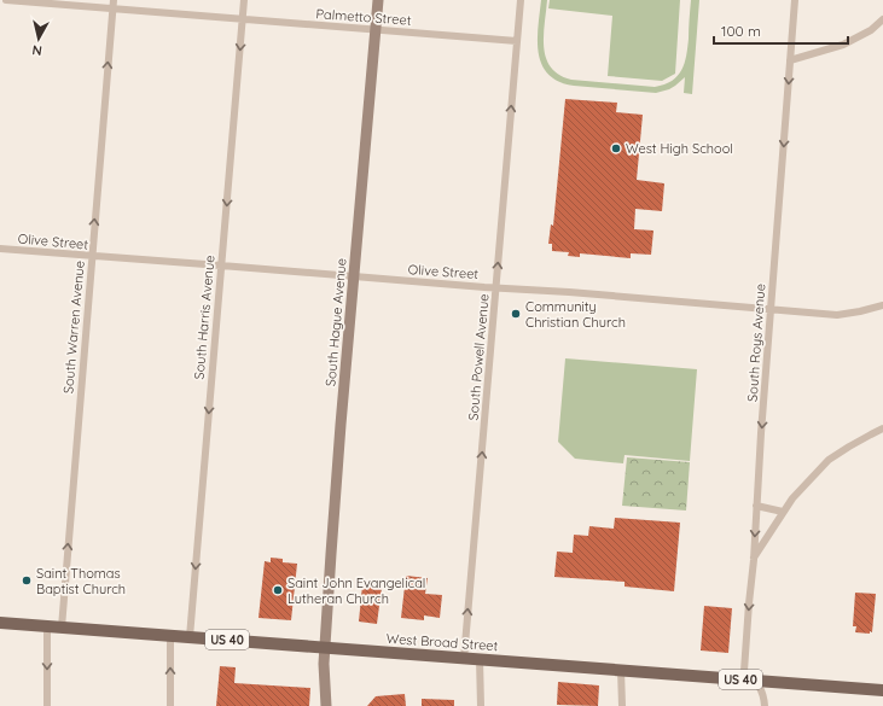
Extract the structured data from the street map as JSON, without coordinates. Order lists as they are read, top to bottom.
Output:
{
  "streets": {
    "main road": ["South Hague Avenue", "US 40", "West Broad Street"],
    "street": [
      "Palmetto Street",
      "Olive Street",
      "South Harris Avenue",
      "South Warren Avenue",
      "South Roys Avenue",
      "South Powell Avenue"
    ]
  },
  "crossings": [
    ["Palmetto Street", "South Harris Avenue"],
    ["Palmetto Street", "South Hague Avenue"],
    ["Palmetto Street", "South Warren Avenue"],
    ["Palmetto Street", "South Powell Avenue"],
    ["Olive Street", "South Harris Avenue"],
    ["Olive Street", "South Hague Avenue"],
    ["Olive Street", "South Warren Avenue"],
    ["Olive Street", "South Roys Avenue"],
    ["Olive Street", "South Powell Avenue"],
    ["South Harris Avenue", "West Broad Street"],
    ["South Hague Avenue", "West Broad Street"],
    ["South Warren Avenue", "West Broad Street"],
    ["South Roys Avenue", "West Broad Street"],
    ["South Powell Avenue", "West Broad Street"]
  ],
  "one_way": [
    "South Harris Avenue",
    "South Warren Avenue",
    "South Roys Avenue",
    "South Powell Avenue"
  ],
  "places": [
    "West High School",
    "Community Christian Church",
    "Saint Thomas Baptist Church",
    "Saint John Evangelical Lutheran Church"
  ],
  "scale_bar": "100 m",
  "north": "bottom"
}
